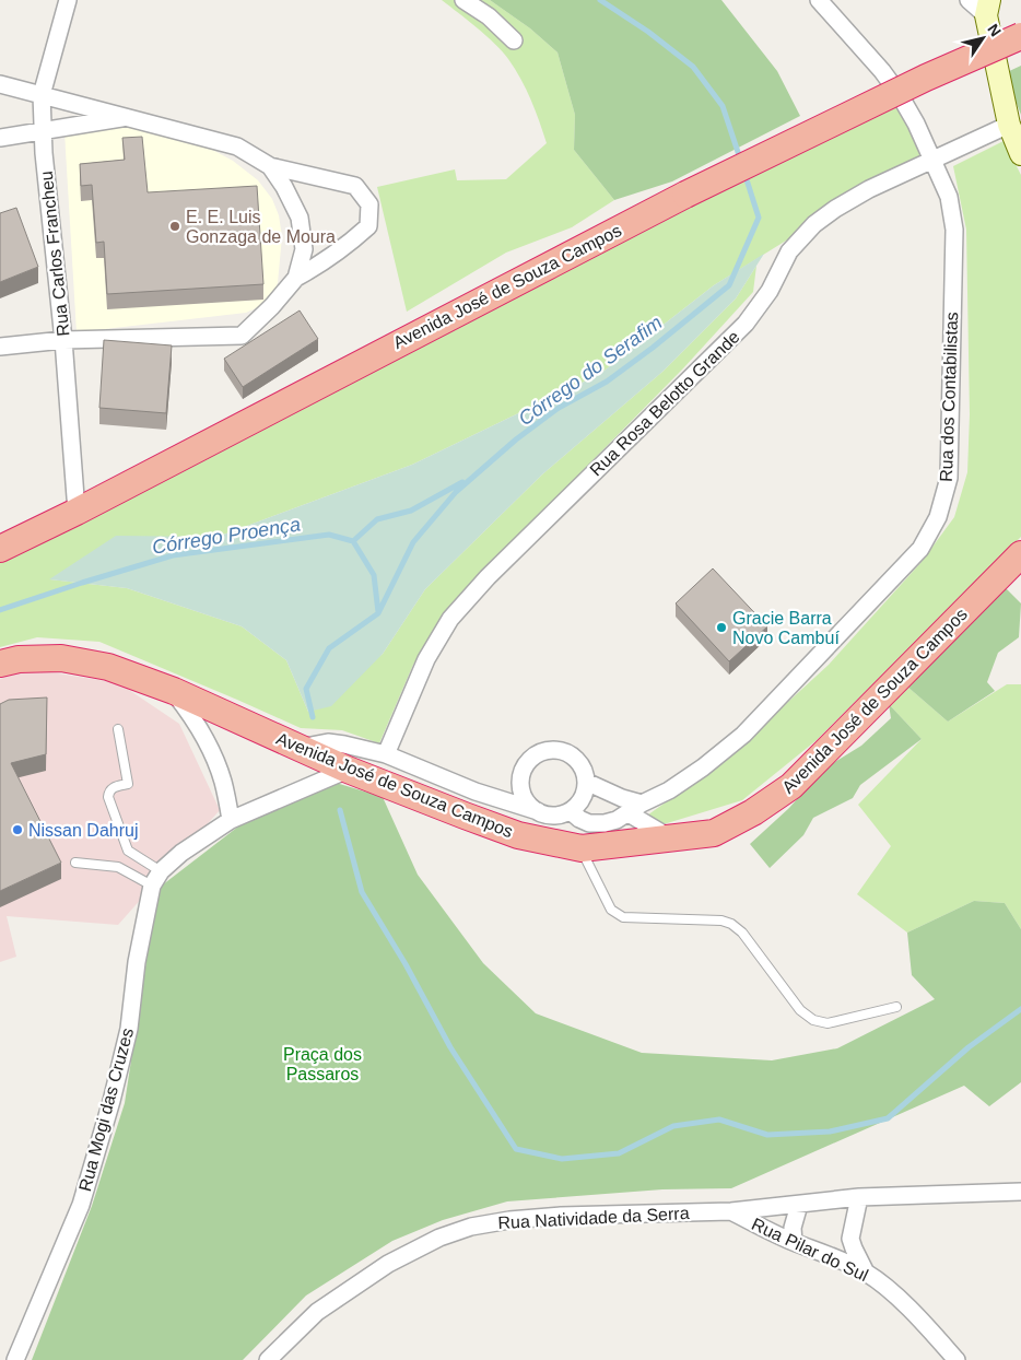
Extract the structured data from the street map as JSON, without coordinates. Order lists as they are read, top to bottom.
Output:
{
  "streets": {
    "highway": ["Avenida José de Souza Campos"],
    "street": [
      "Rua Carlos Francheu",
      "Rua dos Contabilistas",
      "Rua Rosa Belotto Grande",
      "Rua Mogi das Cruzes",
      "Rua Natividade da Serra",
      "Rua Pilar do Sul"
    ]
  },
  "crossings": [
    ["Rua Carlos Francheu", "Avenida José de Souza Campos"],
    ["Rua dos Contabilistas", "Rua Rosa Belotto Grande"],
    ["Rua Natividade da Serra", "Rua Pilar do Sul"]
  ],
  "water": ["Córrego do Serafim", "Córrego Proença"],
  "parks": ["Praça dos Passaros"],
  "places": ["E. E. Luis Gonzaga de Moura", "Gracie Barra Novo Cambuí", "Nissan Dahruj"],
  "north": "top right"
}
